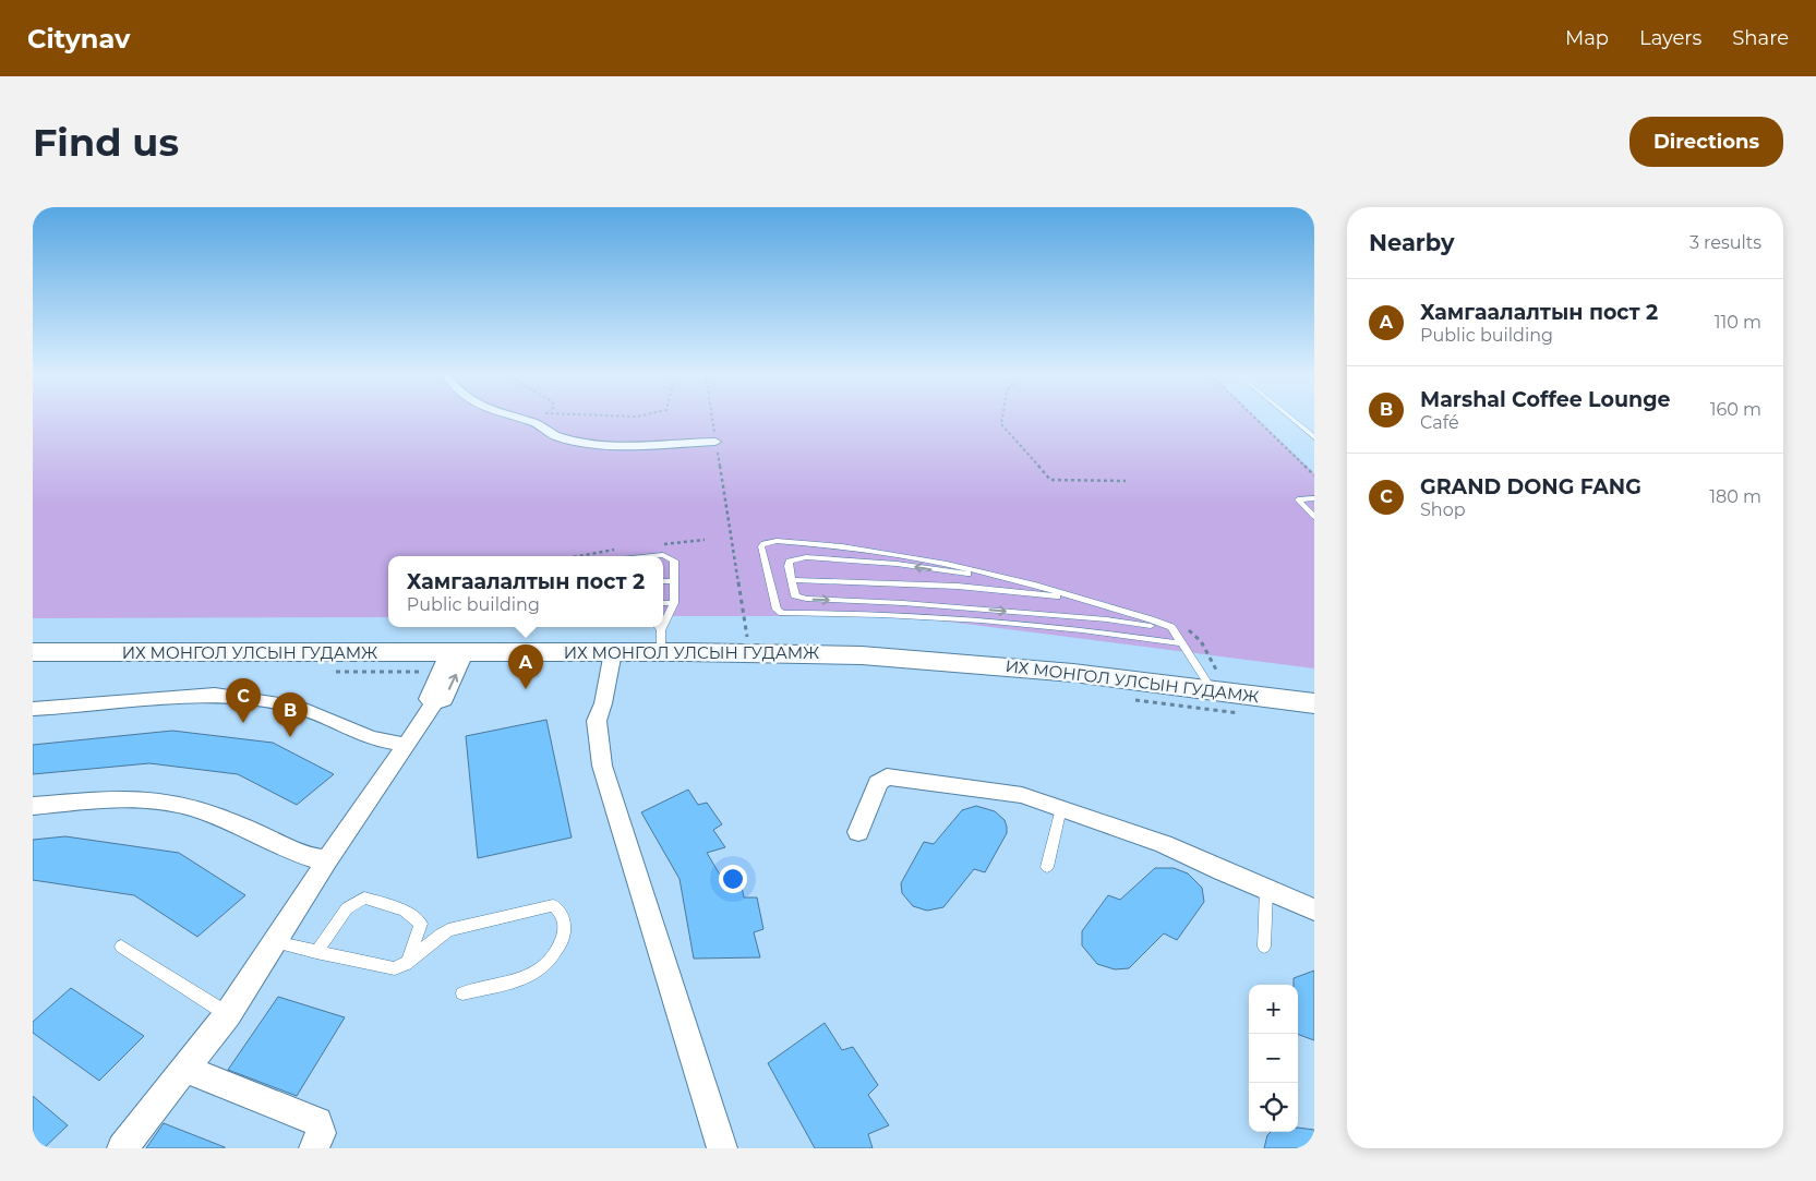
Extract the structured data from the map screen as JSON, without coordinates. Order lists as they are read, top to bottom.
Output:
{
  "streets": {
    "main road": ["ИХ МОНГОЛ УЛСЫН ГУДАМЖ"]
  },
  "page": {
    "header": "Citynav",
    "nav": ["Map", "Layers", "Share"],
    "buttons": "Directions",
    "title": "Find us",
    "heading": ["Nearby", "3 results"],
    "list": [
      {
        "mark": "A",
        "name": "Хамгаалалтын пост 2",
        "note": "Public building",
        "value": "110 m"
      },
      {
        "mark": "B",
        "name": "Marshal Coffee Lounge",
        "note": "Café",
        "value": "160 m"
      },
      {
        "mark": "C",
        "name": "GRAND DONG FANG",
        "note": "Shop",
        "value": "180 m"
      }
    ],
    "popup": ["Хамгаалалтын пост 2", "Public building"],
    "pins": ["A", "C", "B"],
    "map_buttons": ["+", "−"]
  }
}
